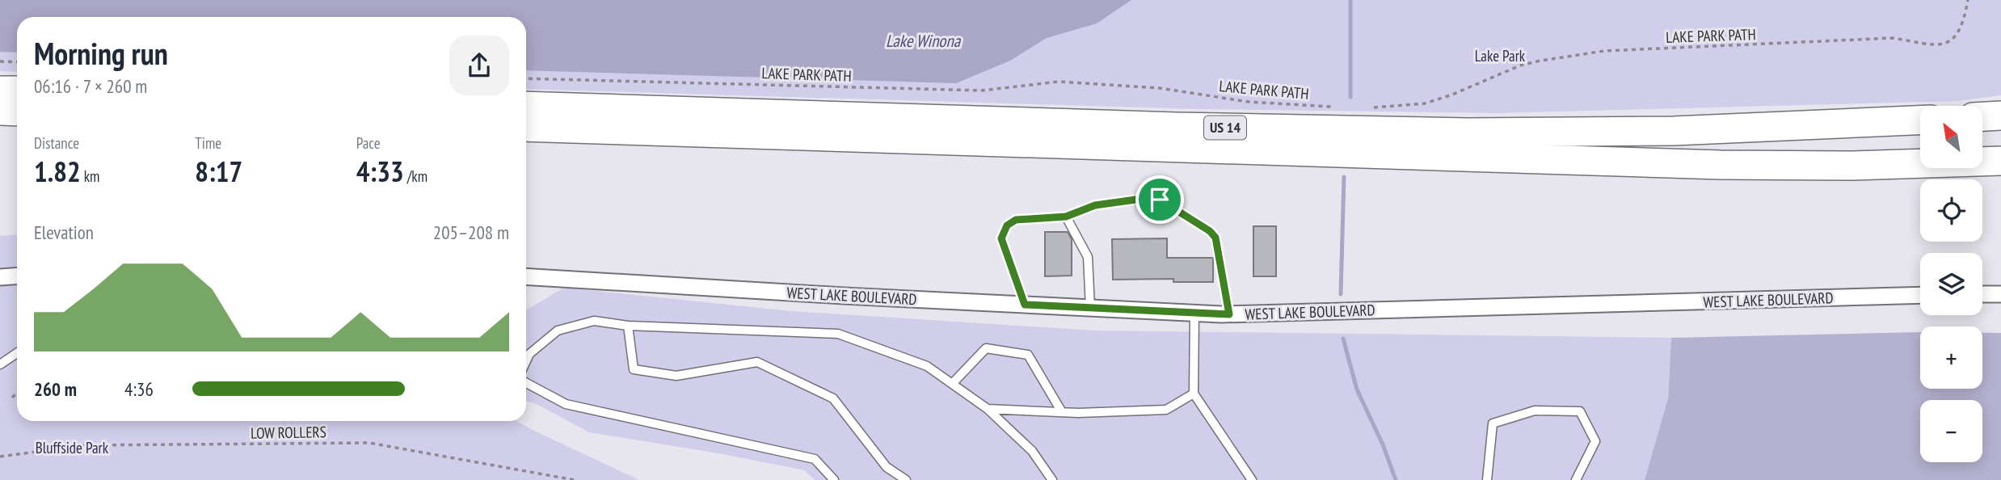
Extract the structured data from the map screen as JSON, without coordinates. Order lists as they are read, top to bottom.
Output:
{
  "streets": {
    "highway": ["US 14"],
    "street": ["WEST LAKE BOULEVARD"],
    "path": ["LAKE PARK PATH", "LOW ROLLERS"]
  },
  "water": ["Lake Winona"],
  "parks": ["Lake Park", "Bluffside Park"],
  "north": "top left",
  "page": {
    "heading": ["Morning run", "06:16 · 7 × 260 m"],
    "map_buttons": ["+", "−"],
    "stats": [
      ["Distance", "1.82 km"],
      ["Time", "8:17"],
      ["Pace", "4:33 /km"]
    ],
    "chart": ["Elevation", "205–208 m"],
    "list": [
      {
        "name": "260 m",
        "note": "4:36"
      }
    ]
  }
}
